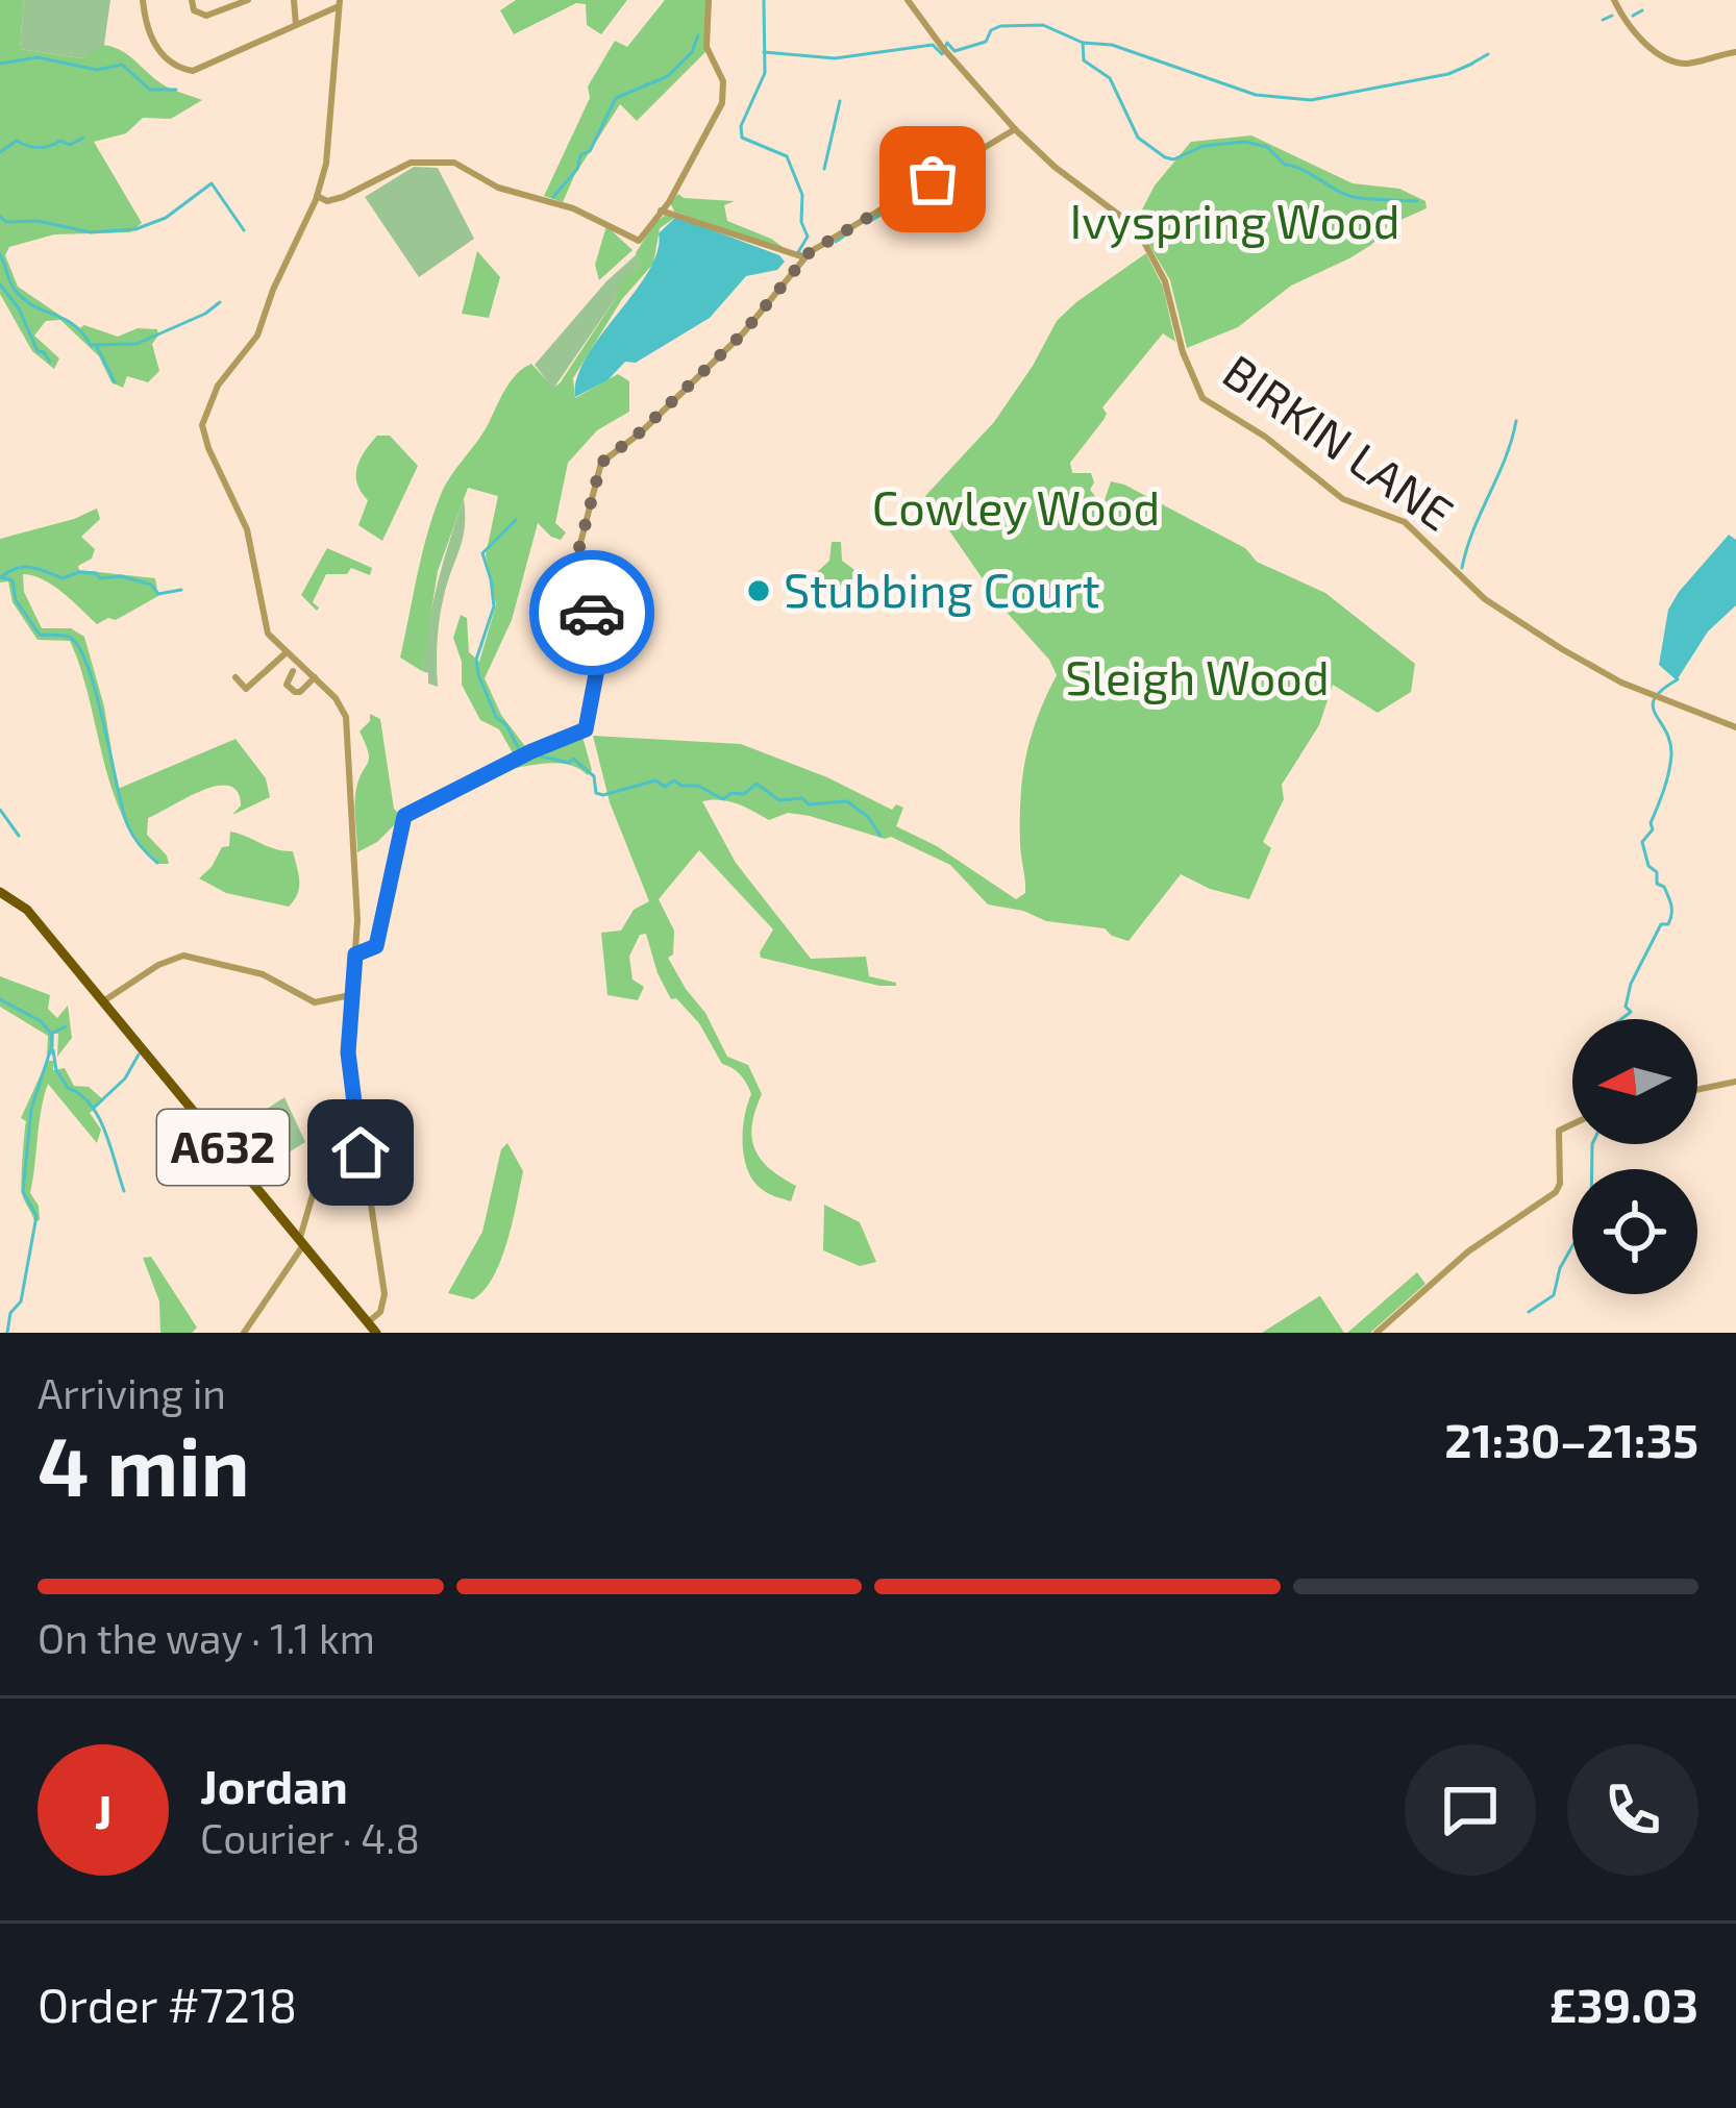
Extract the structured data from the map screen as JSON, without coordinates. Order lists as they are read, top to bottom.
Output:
{
  "streets": {
    "main road": ["A632"],
    "street": ["BIRKIN LANE"]
  },
  "parks": ["Ivyspring Wood", "Cowley Wood", "Sleigh Wood"],
  "places": ["Stubbing Court"],
  "north": "left",
  "page": {
    "heading": ["4 min", "Arriving in", "21:30–21:35"],
    "panel": [
      "Jordan",
      "Courier · 4.8",
      "Order #7218",
      "£39.03"
    ],
    "bar": "On the way · 1.1 km",
    "round": "J"
  }
}
